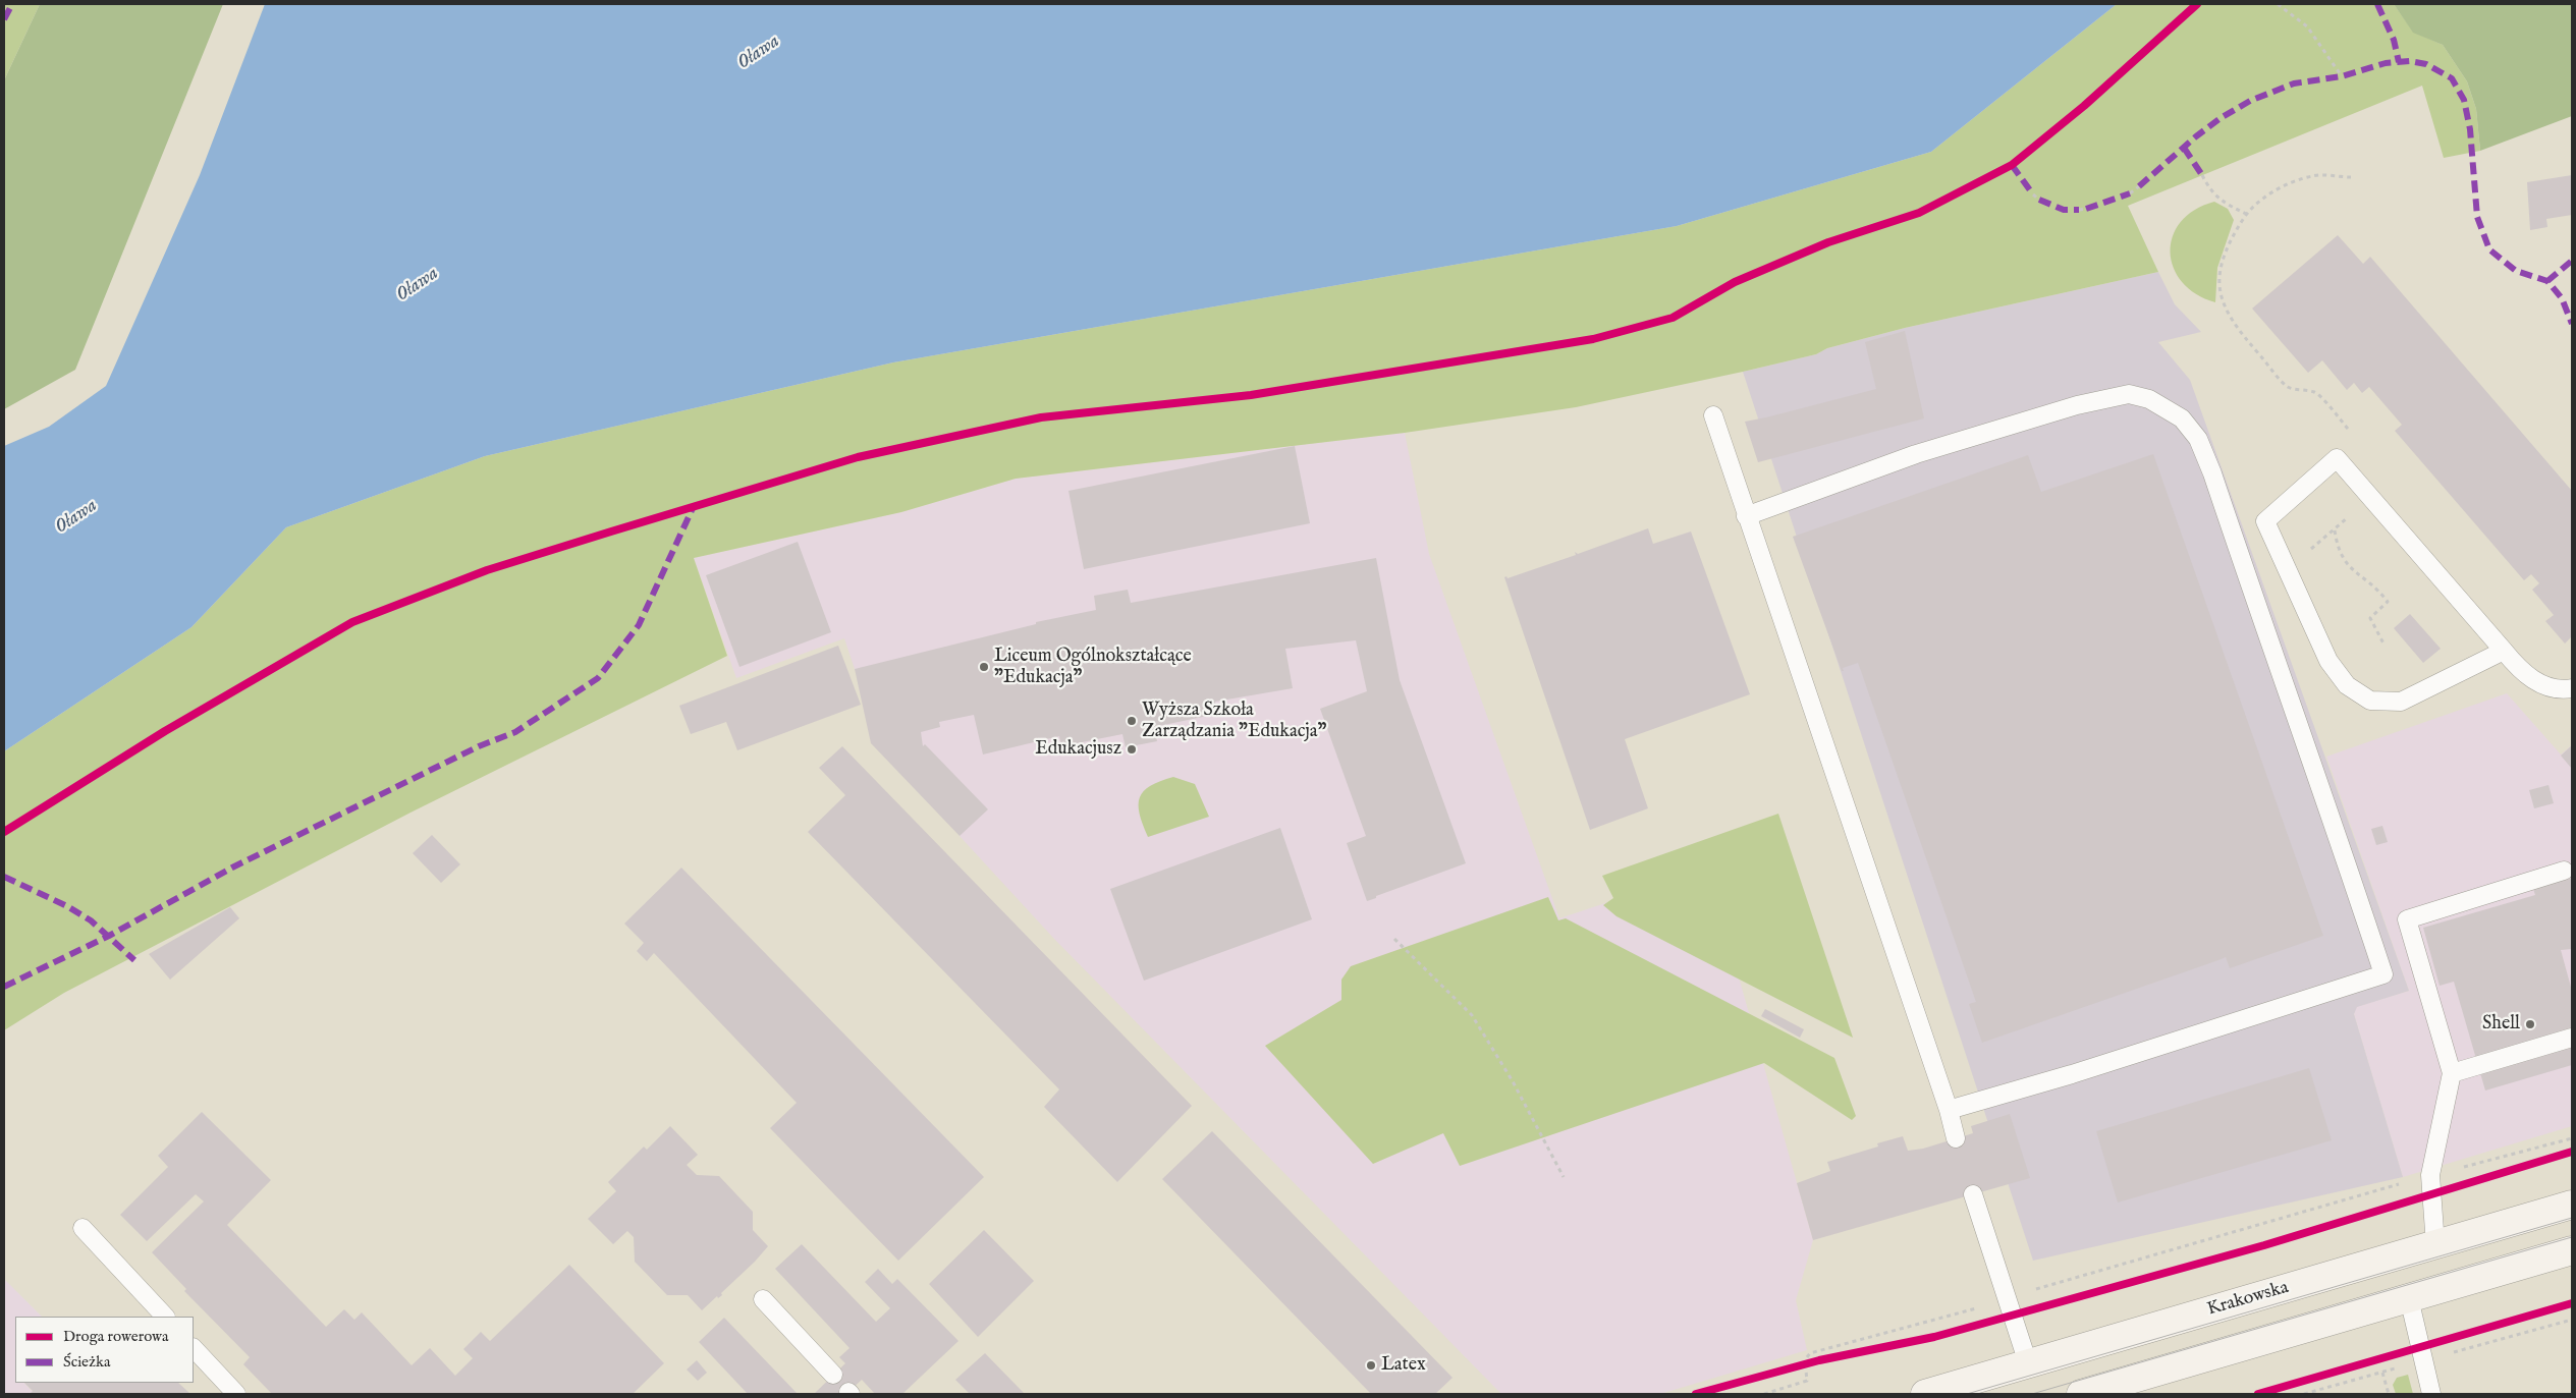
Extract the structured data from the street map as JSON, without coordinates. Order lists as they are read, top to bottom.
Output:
{
  "streets": {
    "main road": ["Krakowska"]
  },
  "water": ["Oława"],
  "places": [
    "Liceum Ogólnokształcące \"Edukacja\"",
    "Wyższa Szkoła Zarządzania \"Edukacja\"",
    "Edukacjusz",
    "Shell",
    "Latex"
  ],
  "legend": ["Droga rowerowa", "Ścieżka"]
}
